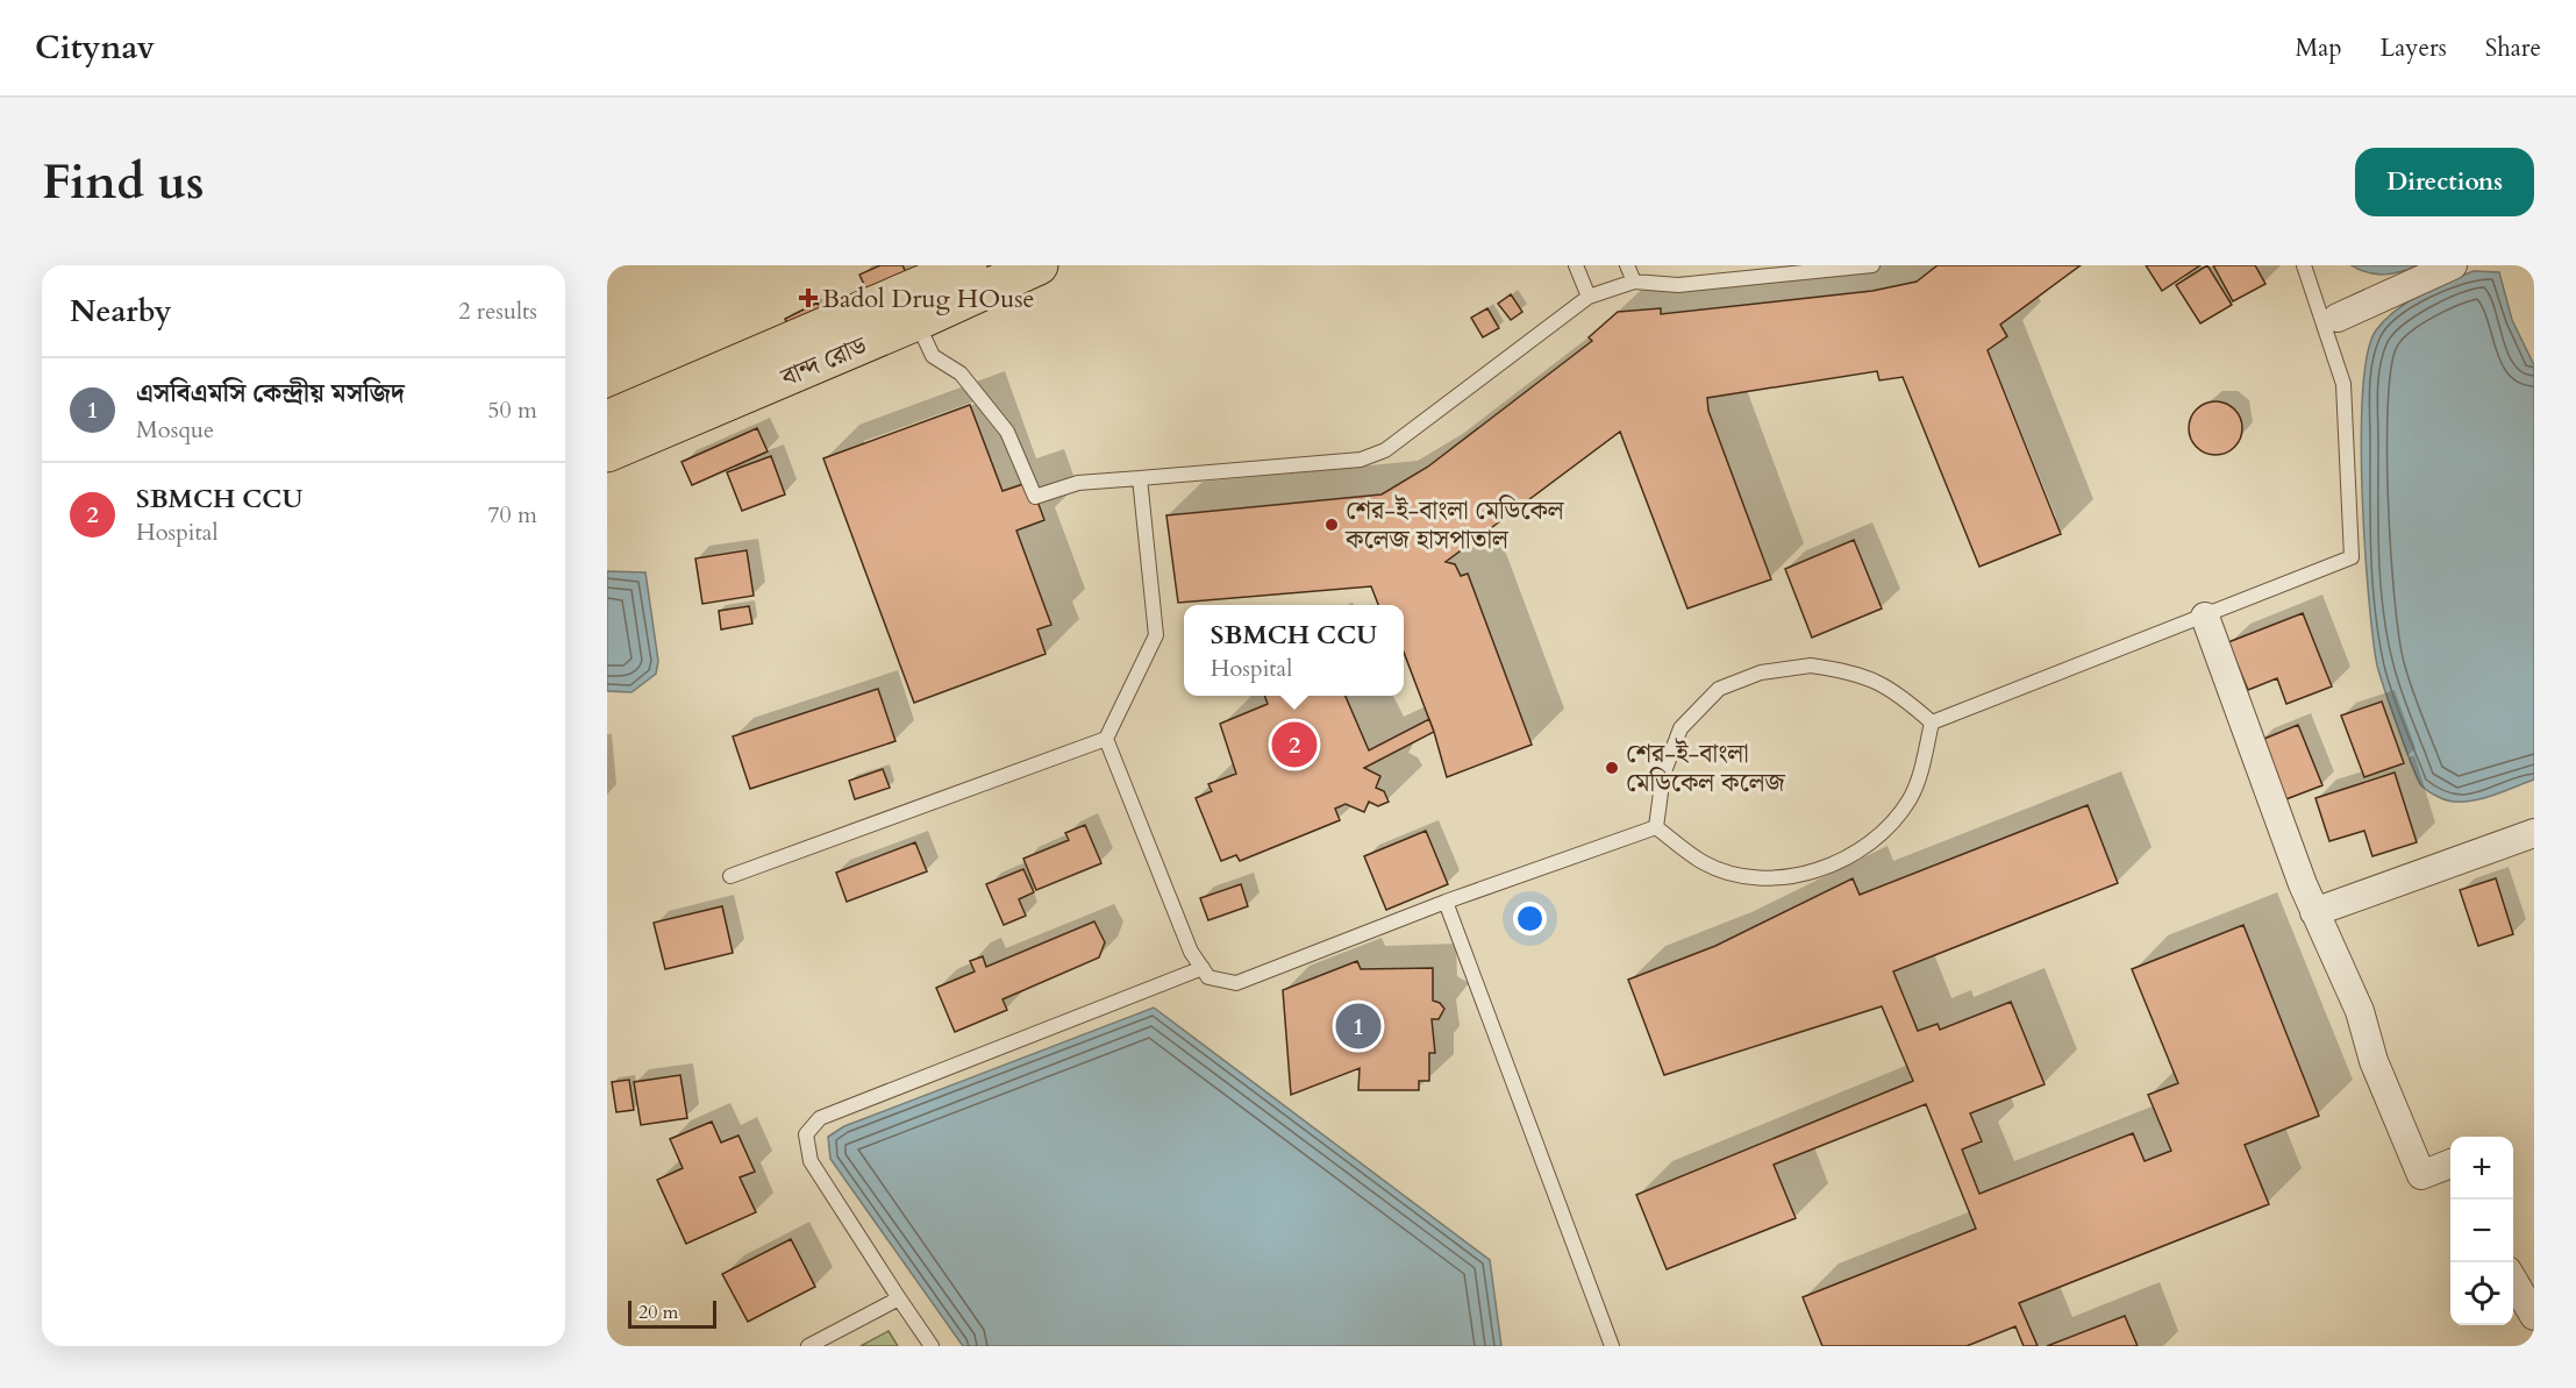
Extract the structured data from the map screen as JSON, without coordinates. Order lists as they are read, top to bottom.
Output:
{
  "streets": {
    "highway": ["বান্দ রোড"]
  },
  "places": {
    "health": ["Badol Drug HOuse"],
    "other": ["শের-ই-বাংলা মেডিকেল কলেজ হাসপাতাল", "শের-ই-বাংলা মেডিকেল কলেজ"]
  },
  "scale_bar": "20 m",
  "page": {
    "header": "Citynav",
    "nav": ["Map", "Layers", "Share"],
    "buttons": "Directions",
    "title": "Find us",
    "heading": ["Nearby", "2 results"],
    "list": [
      {
        "mark": "1",
        "name": "এসবিএমসি কেন্দ্রীয় মসজিদ",
        "note": "Mosque",
        "value": "50 m"
      },
      {
        "mark": "2",
        "name": "SBMCH CCU",
        "note": "Hospital",
        "value": "70 m"
      }
    ],
    "popup": ["SBMCH CCU", "Hospital"],
    "pins": ["2", "1"],
    "map_buttons": ["+", "−"],
    "scale": "20 m"
  }
}
